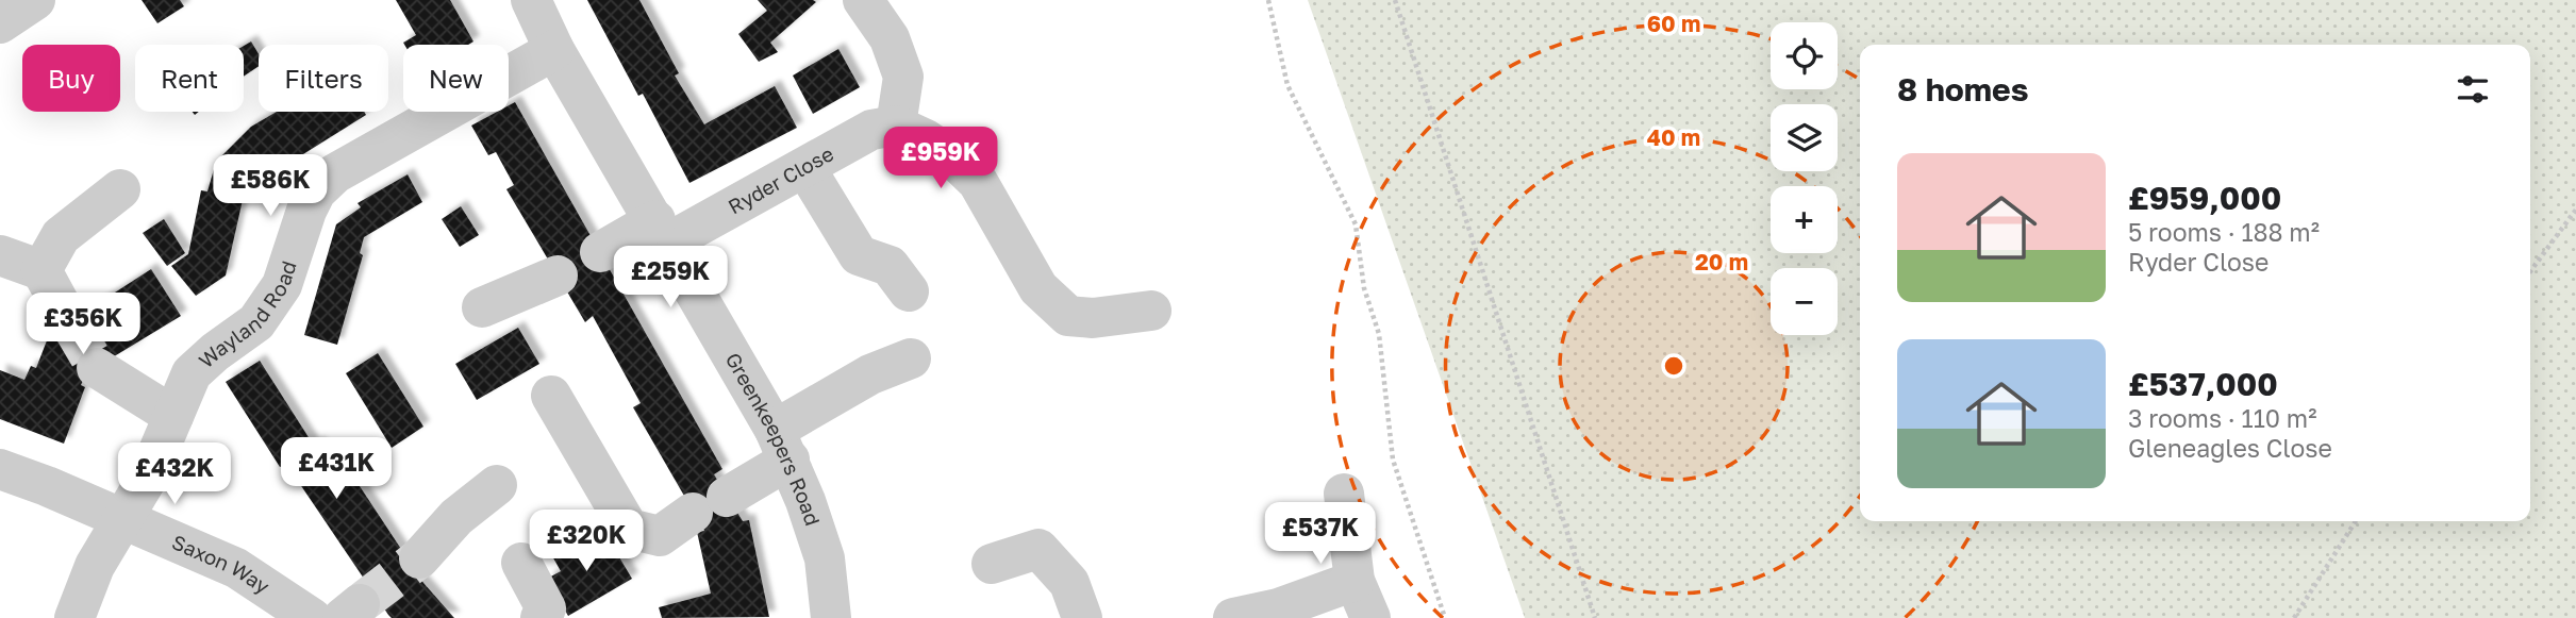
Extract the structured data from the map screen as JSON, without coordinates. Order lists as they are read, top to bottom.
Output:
{
  "streets": {
    "street": [
      "Ryder Close",
      "Wayland Road",
      "Greenkeepers Road",
      "Saxon Way"
    ]
  },
  "crossings": [
    ["Ryder Close", "Greenkeepers Road"],
    ["Wayland Road", "Greenkeepers Road"],
    ["Wayland Road", "Saxon Way"]
  ],
  "page": {
    "map_buttons": ["+", "−"],
    "chip": [
      "Buy",
      "Rent",
      "Filters",
      "New"
    ],
    "heading": "8 homes",
    "price": [
      "£959K",
      "£586K",
      "£259K",
      "£356K",
      "£431K",
      "£432K",
      "£537K",
      "£320K"
    ],
    "list": [
      {
        "name": "£959,000",
        "note": "5 rooms · 188 m² · Ryder Close"
      },
      {
        "name": "£537,000",
        "note": "3 rooms · 110 m² · Gleneagles Close"
      }
    ]
  },
  "rings": ["60 m", "40 m", "20 m"]
}
